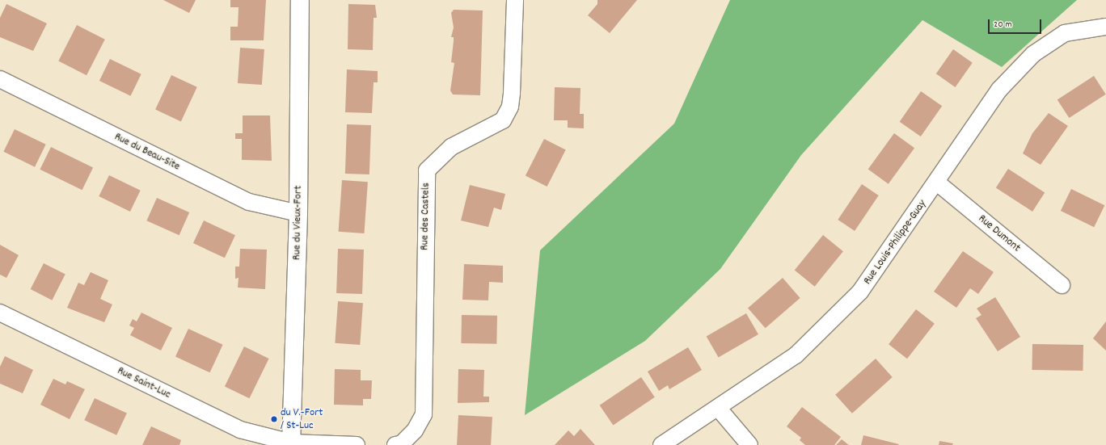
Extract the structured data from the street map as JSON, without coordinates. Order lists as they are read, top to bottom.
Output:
{
  "streets": {
    "street": [
      "Rue du Beau-Site",
      "Rue des Castels",
      "Rue du Vieux-Fort",
      "Rue Dumont",
      "Rue Louis-Philippe-Guay",
      "Rue Saint-Luc"
    ]
  },
  "crossings": [
    ["Rue du Beau-Site", "Rue du Vieux-Fort"],
    ["Rue du Vieux-Fort", "Rue Saint-Luc"],
    ["Rue Dumont", "Rue Louis-Philippe-Guay"]
  ],
  "places": ["du V.-Fort / St-Luc"],
  "scale_bar": "20 m"
}
